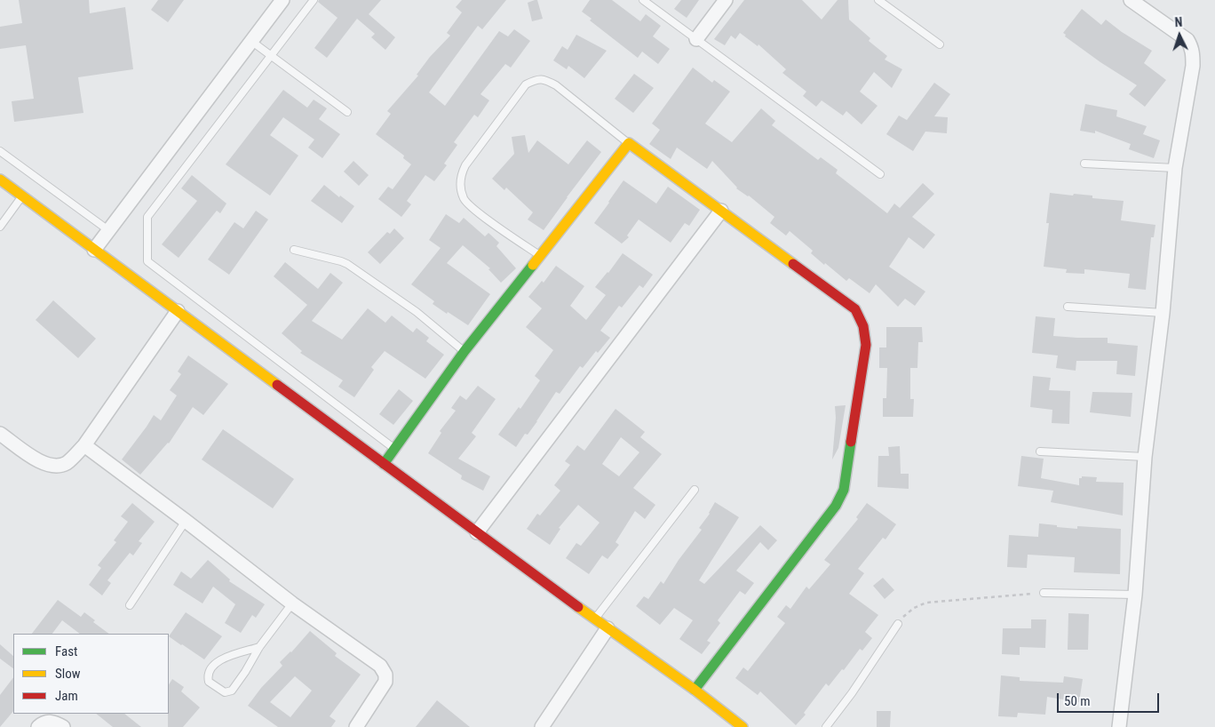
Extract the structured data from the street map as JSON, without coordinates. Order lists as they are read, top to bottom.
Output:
{
  "legend": ["Fast", "Slow", "Jam"],
  "scale_bar": "50 m",
  "north": "top"
}
